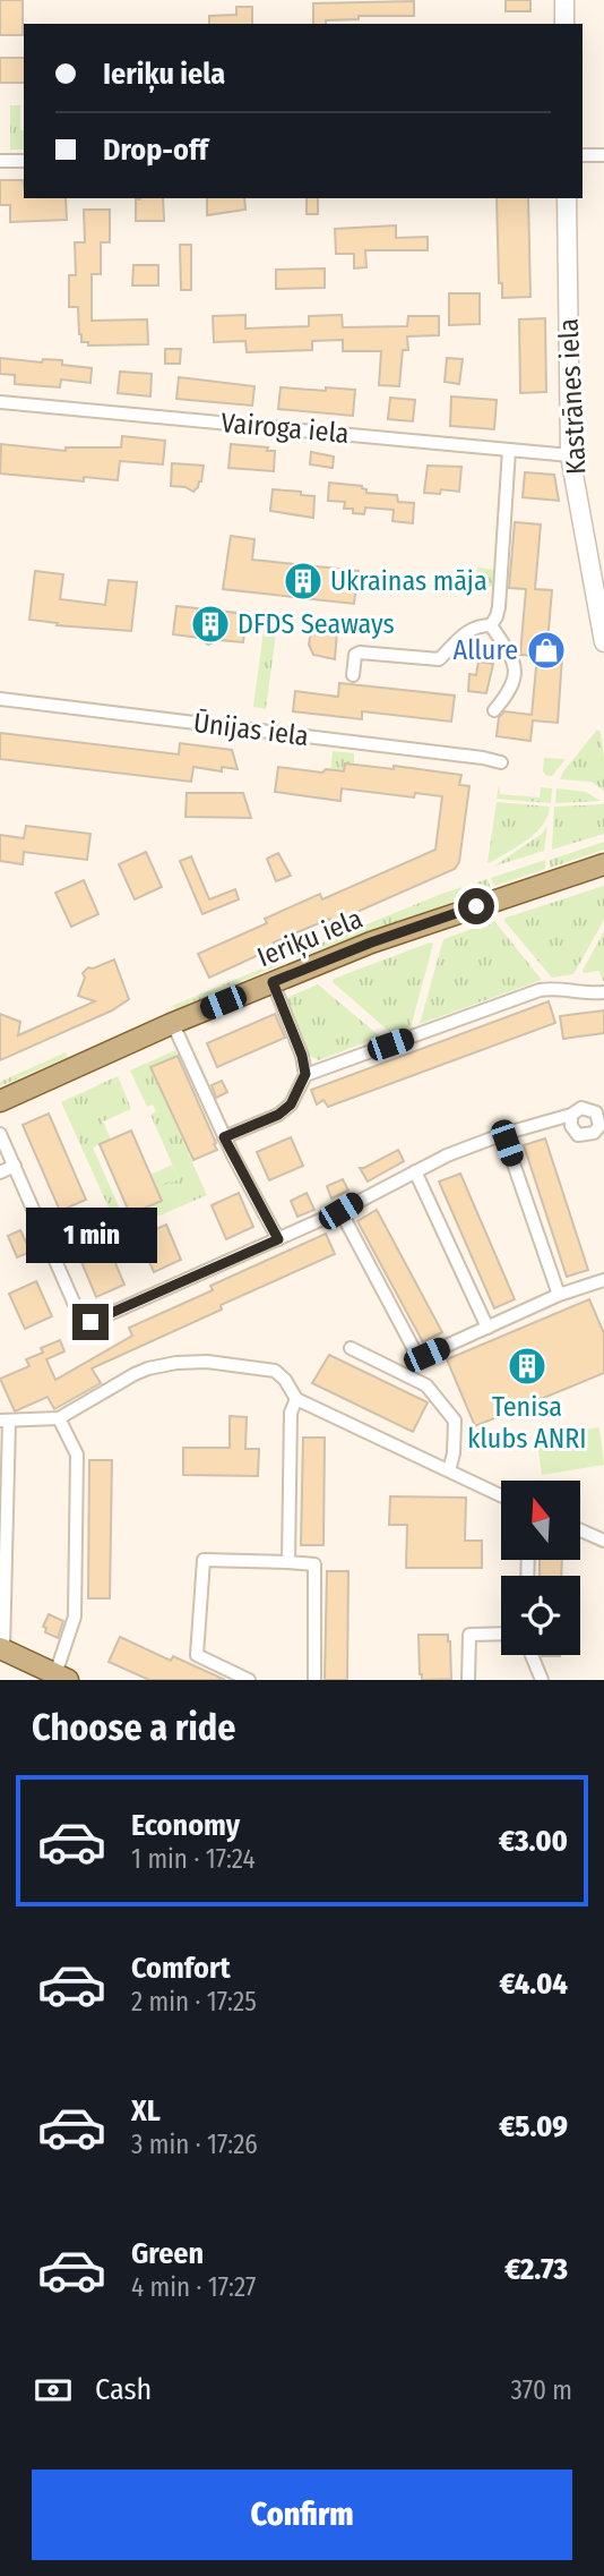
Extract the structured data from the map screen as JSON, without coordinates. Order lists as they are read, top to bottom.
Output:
{
  "streets": {
    "main road": ["Ieriķu iela"],
    "street": ["Kastrānes iela", "Vairoga iela", "Ūnijas iela"]
  },
  "crossings": [
    ["Kastrānes iela", "Vairoga iela"]
  ],
  "places": {
    "building": ["Ukrainas māja", "DFDS Seaways", "Tenisa klubs ANRI"],
    "shop": ["Allure"]
  },
  "north": "top",
  "page": {
    "banner": ["Ieriķu iela", "Drop-off"],
    "bubble": "1 min",
    "heading": "Choose a ride",
    "list": [
      {
        "name": "Economy",
        "note": "1 min · 17:24",
        "value": "€3.00"
      },
      {
        "name": "Comfort",
        "note": "2 min · 17:25",
        "value": "€4.04"
      },
      {
        "name": "XL",
        "note": "3 min · 17:26",
        "value": "€5.09"
      },
      {
        "name": "Green",
        "note": "4 min · 17:27",
        "value": "€2.73"
      }
    ],
    "pay": ["Cash", "370 m"],
    "buttons": "Confirm"
  }
}
